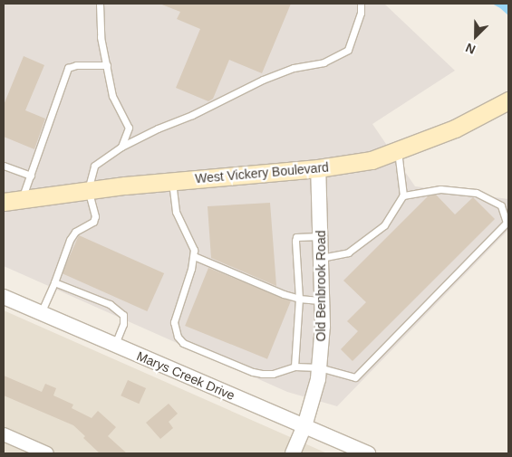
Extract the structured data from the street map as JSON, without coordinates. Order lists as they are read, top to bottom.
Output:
{
  "streets": {
    "main road": ["West Vickery Boulevard"],
    "street": ["Old Benbrook Road", "Marys Creek Drive"]
  },
  "crossings": [
    ["West Vickery Boulevard", "Old Benbrook Road"],
    ["Old Benbrook Road", "Marys Creek Drive"]
  ],
  "north": "bottom left"
}
